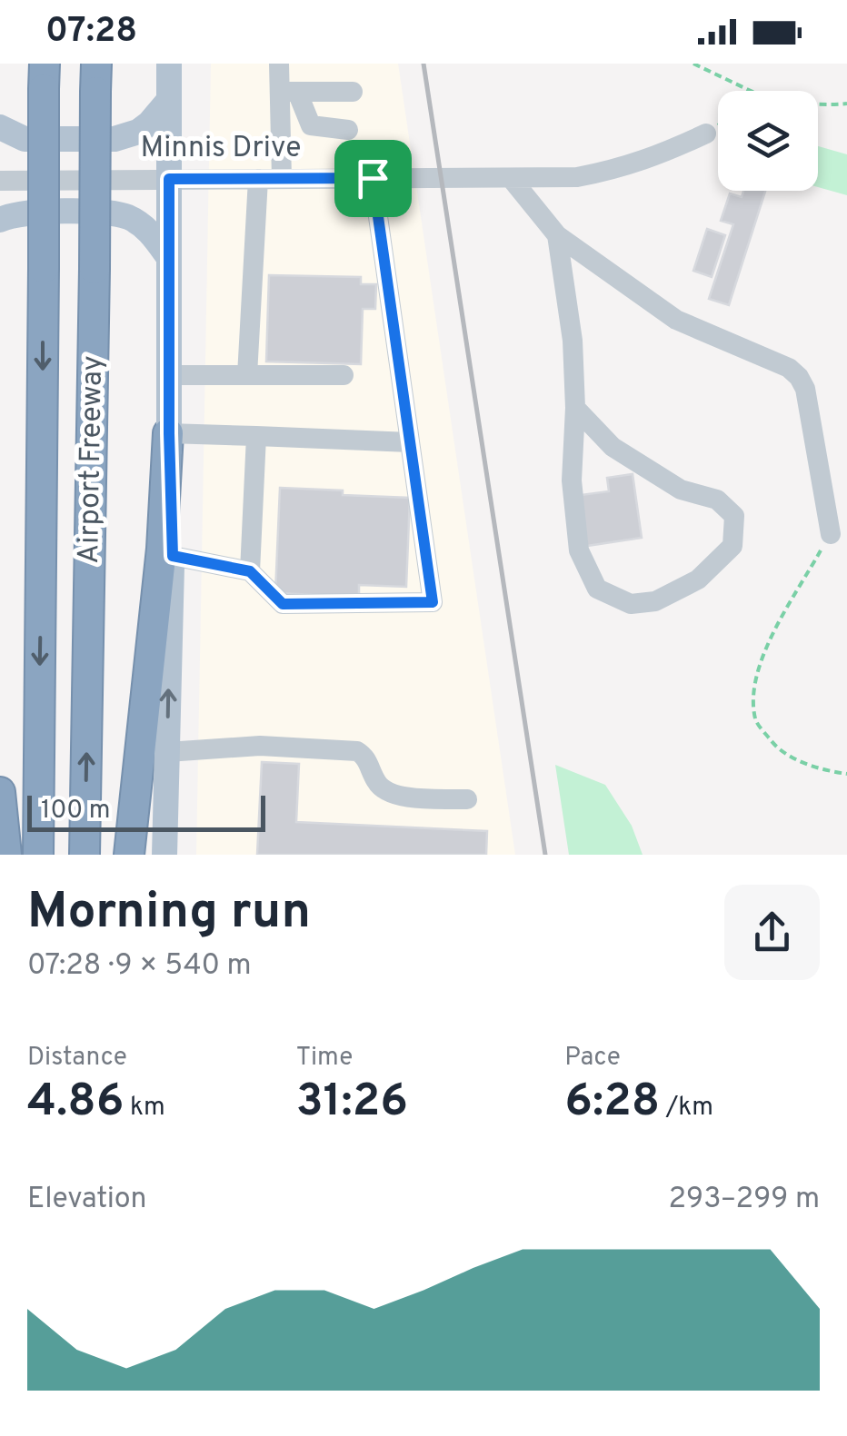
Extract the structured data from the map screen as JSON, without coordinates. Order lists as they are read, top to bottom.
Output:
{
  "streets": {
    "highway": ["Airport Freeway"],
    "street": ["Minnis Drive"]
  },
  "scale_bar": "100 m",
  "page": {
    "status": "07:28",
    "scale": "100 m",
    "heading": ["Morning run", "07:28 · 9 × 540 m"],
    "stats": [
      ["Distance", "4.86 km"],
      ["Time", "31:26"],
      ["Pace", "6:28 /km"]
    ],
    "chart": ["Elevation", "293–299 m"]
  }
}
